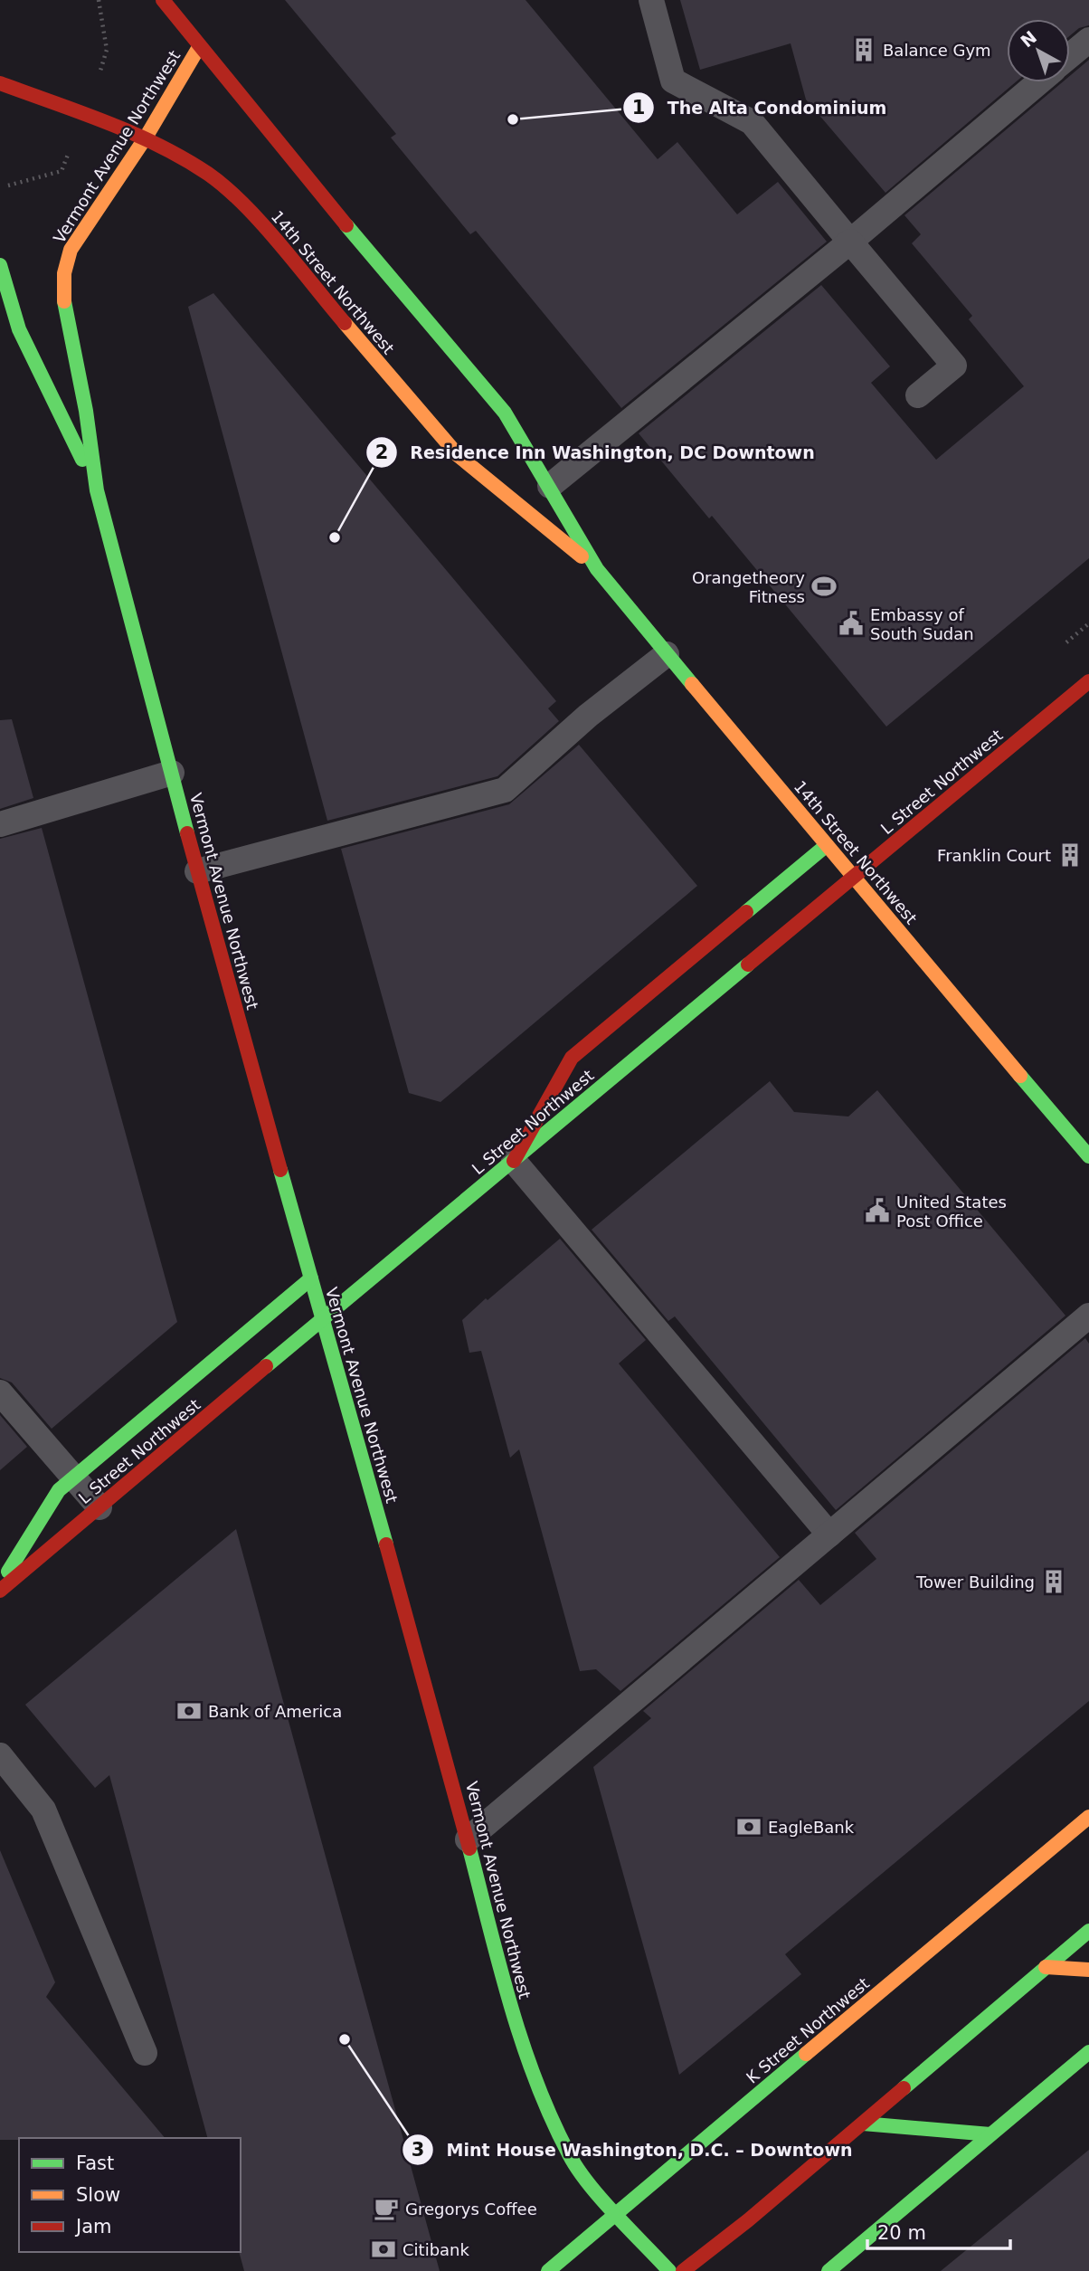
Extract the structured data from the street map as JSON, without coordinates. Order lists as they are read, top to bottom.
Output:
{
  "streets": {
    "main road": [
      "Vermont Avenue Northwest",
      "14th Street Northwest",
      "L Street Northwest",
      "K Street Northwest"
    ]
  },
  "crossings": [
    ["Vermont Avenue Northwest", "14th Street Northwest"],
    ["Vermont Avenue Northwest", "L Street Northwest"],
    ["Vermont Avenue Northwest", "K Street Northwest"],
    ["14th Street Northwest", "L Street Northwest"]
  ],
  "places": {
    "building": ["Balance Gym", "Franklin Court", "Tower Building"],
    "other": ["The Alta Condominium", "Residence Inn Washington, DC Downtown", "Mint House Washington, D.C. – Downtown"],
    "sports": ["Orangetheory Fitness"],
    "public building": ["Embassy of South Sudan", "United States Post Office"],
    "bank": ["Bank of America", "EagleBank", "Citibank"],
    "cafe": ["Gregorys Coffee"]
  },
  "legend": ["Fast", "Slow", "Jam"],
  "scale_bar": "20 m",
  "north": "top left"
}
